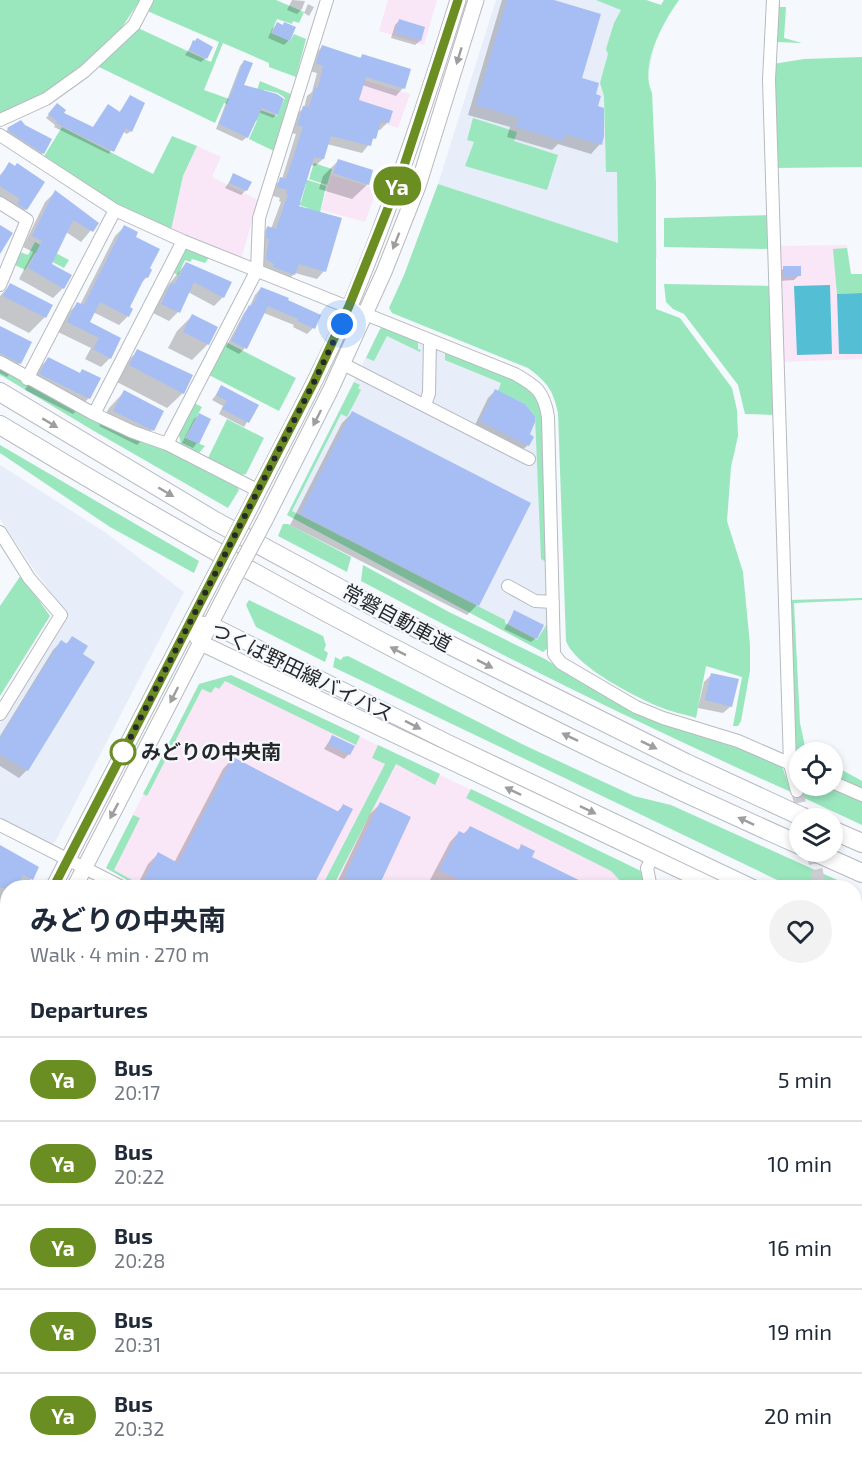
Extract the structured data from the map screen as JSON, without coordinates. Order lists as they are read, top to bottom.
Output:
{
  "streets": {
    "highway": ["常磐自動車道"],
    "main road": ["つくば野田線バイパス"]
  },
  "places": ["みどりの中央南"],
  "lines": ["bus line Ya"],
  "page": {
    "on_map": "Ya",
    "heading": [
      ["みどりの中央南", "Walk · 4 min · 270 m"],
      "Departures"
    ],
    "list": [
      {
        "mark": "Ya",
        "name": "Bus",
        "note": "20:17",
        "value": "5 min"
      },
      {
        "mark": "Ya",
        "name": "Bus",
        "note": "20:22",
        "value": "10 min"
      },
      {
        "mark": "Ya",
        "name": "Bus",
        "note": "20:28",
        "value": "16 min"
      },
      {
        "mark": "Ya",
        "name": "Bus",
        "note": "20:31",
        "value": "19 min"
      },
      {
        "mark": "Ya",
        "name": "Bus",
        "note": "20:32",
        "value": "20 min"
      }
    ]
  }
}
